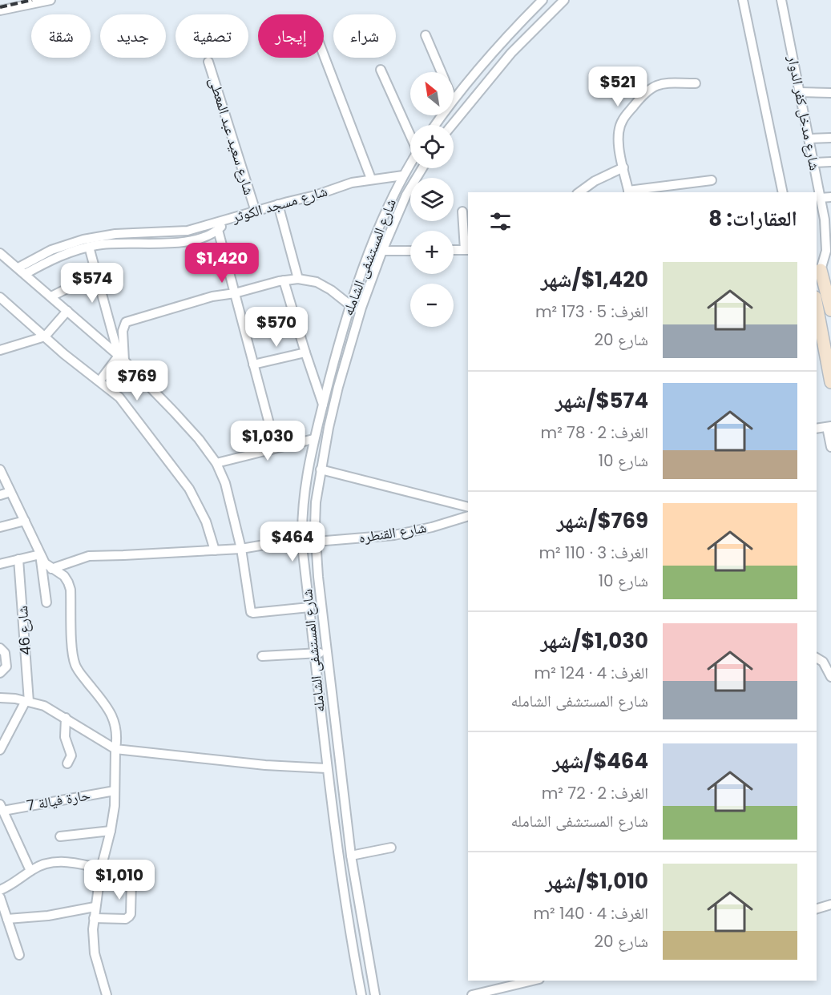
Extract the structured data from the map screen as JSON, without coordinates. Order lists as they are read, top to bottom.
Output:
{
  "streets": {
    "main road": ["شارع مدخل كفر الدوار"],
    "street": [
      "شارع سعيد عبد المعطى",
      "شارع مسجد الكوثر",
      "شارع المستشفى الشامله",
      "شارع القنطره",
      "شارع 46",
      "حارة فيالة 7"
    ]
  },
  "crossings": [
    ["شارع سعيد عبد المعطى", "شارع مسجد الكوثر"],
    ["شارع مسجد الكوثر", "شارع المستشفى الشامله"],
    ["شارع المستشفى الشامله", "شارع القنطره"]
  ],
  "north": "top left",
  "page": {
    "chip": [
      "شراء",
      "إيجار",
      "تصفية",
      "جديد",
      "شقة"
    ],
    "price": [
      "$521",
      "$1,420",
      "$574",
      "$570",
      "$769",
      "$1,030",
      "$464",
      "$1,010"
    ],
    "map_buttons": ["+", "−"],
    "heading": "العقارات: 8",
    "list": [
      {
        "name": "$1,420/شهر",
        "note": "الغرف: 5 · 173 m² · شارع 20"
      },
      {
        "name": "$574/شهر",
        "note": "الغرف: 2 · 78 m² · شارع 10"
      },
      {
        "name": "$769/شهر",
        "note": "الغرف: 3 · 110 m² · شارع 10"
      },
      {
        "name": "$1,030/شهر",
        "note": "الغرف: 4 · 124 m² · شارع المستشفى الشامله"
      },
      {
        "name": "$464/شهر",
        "note": "الغرف: 2 · 72 m² · شارع المستشفى الشامله"
      },
      {
        "name": "$1,010/شهر",
        "note": "الغرف: 4 · 140 m² · شارع 20"
      }
    ]
  }
}
